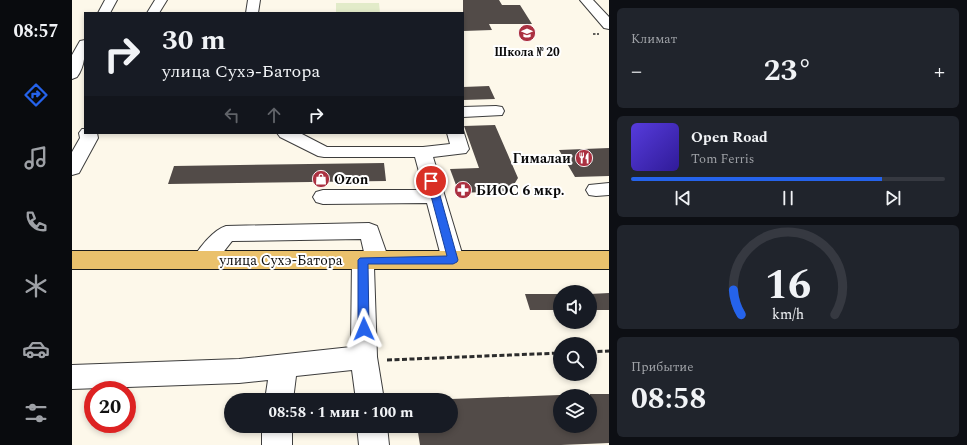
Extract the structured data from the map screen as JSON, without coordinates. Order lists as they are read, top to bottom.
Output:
{
  "streets": {
    "main road": ["улица Сухэ-Батора"]
  },
  "places": {
    "school or university": ["Школа № 20"],
    "restaurant": ["Гималаи"],
    "shop": ["Ozon"],
    "pharmacy": ["БИОС 6 мкр."]
  },
  "page": {
    "tabs": "08:57",
    "tile": [
      "Климат",
      ["Прибытие", "08:58"]
    ],
    "turn": ["30 m", "улица Сухэ-Батора"],
    "heat": ["−", "23°", "+"],
    "song": ["Open Road", "Tom Ferris"],
    "limit": "20",
    "trip": "08:58 · 1 мин · 100 m",
    "gauge": ["16", "km/h"]
  }
}
